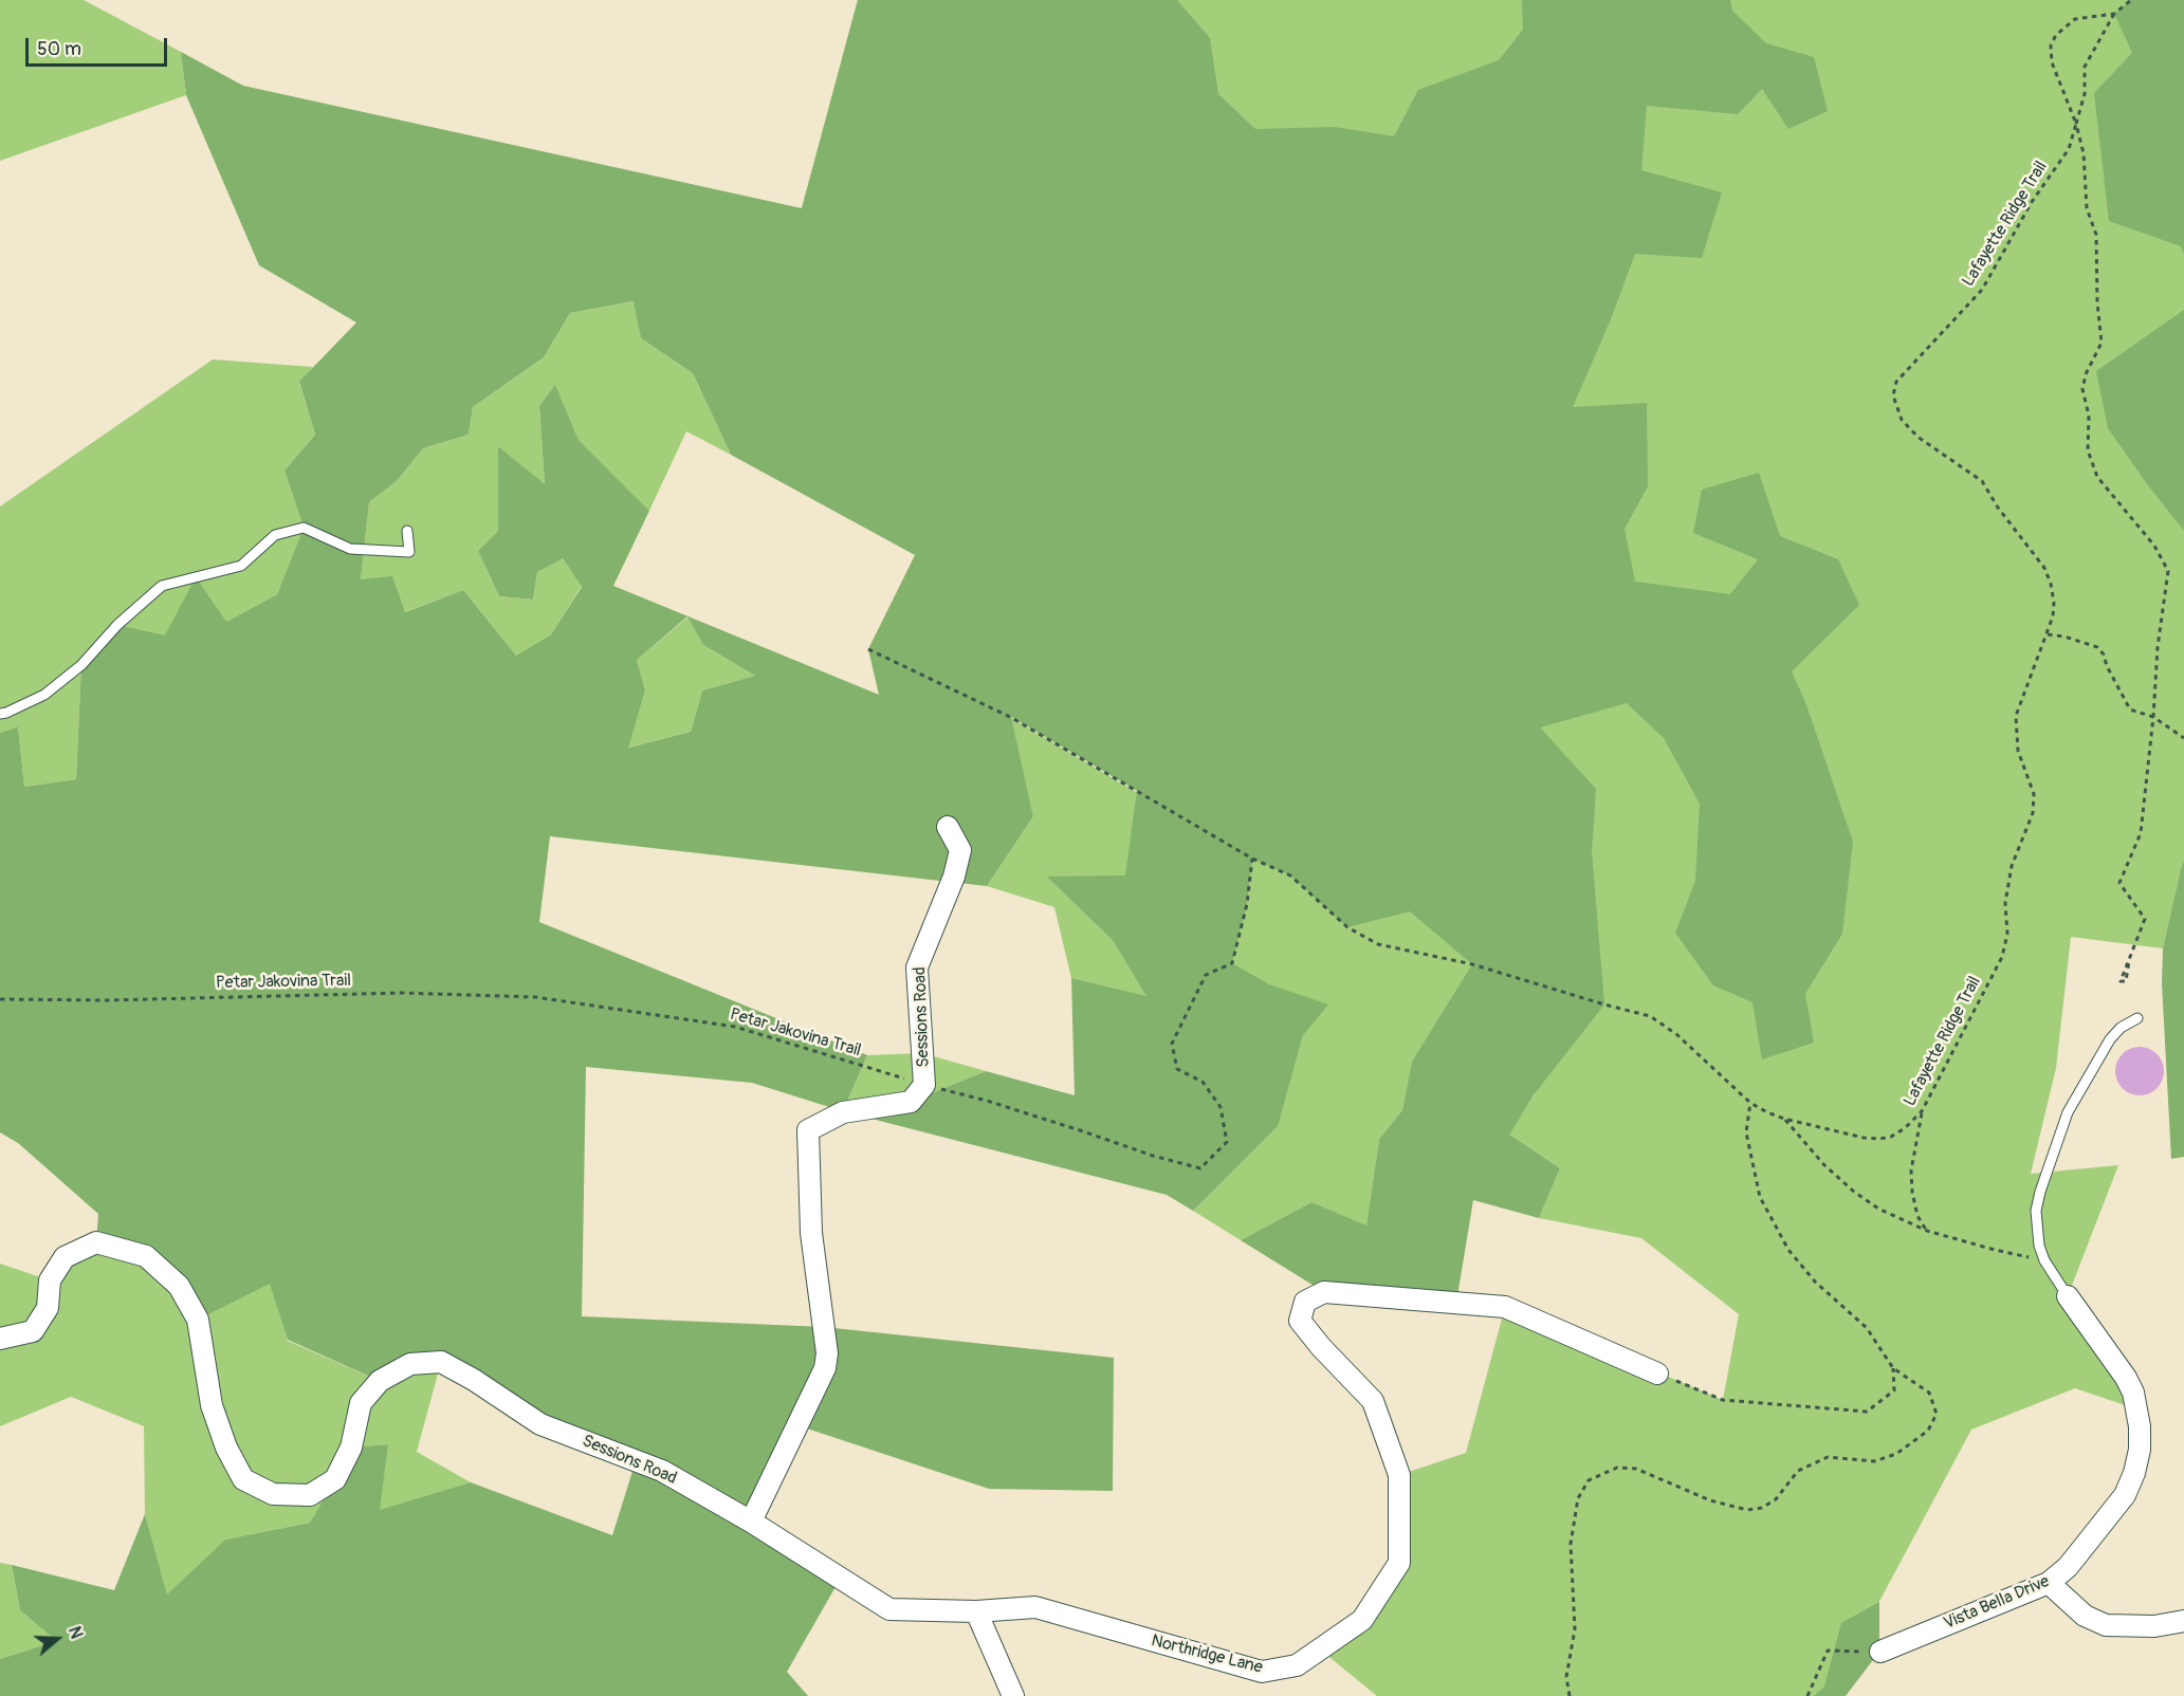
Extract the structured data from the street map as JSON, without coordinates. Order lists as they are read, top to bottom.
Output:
{
  "streets": {
    "street": ["Sessions Road", "Vista Bella Drive", "Northridge Lane"],
    "path": ["Lafayette Ridge Trail", "Petar Jakovina Trail"]
  },
  "crossings": [
    ["Lafayette Ridge Trail", "Petar Jakovina Trail"],
    ["Petar Jakovina Trail", "Sessions Road"],
    ["Sessions Road", "Northridge Lane"]
  ],
  "scale_bar": "50 m",
  "north": "right"
}
